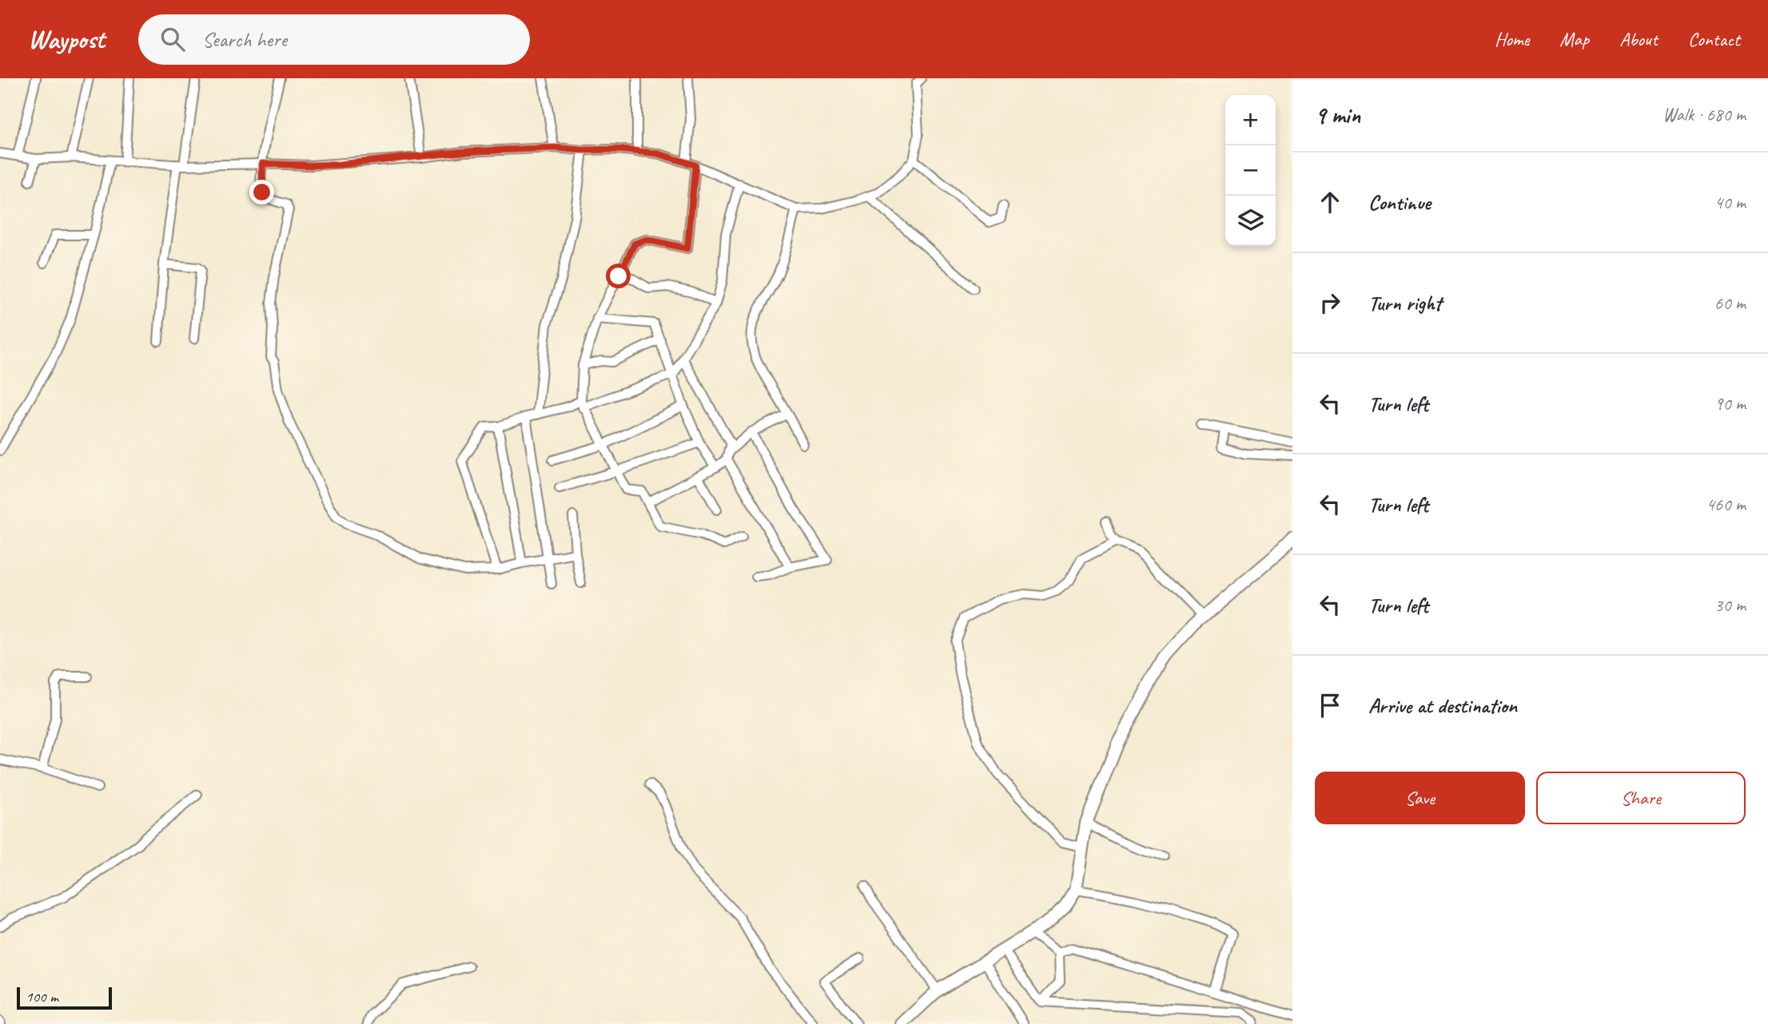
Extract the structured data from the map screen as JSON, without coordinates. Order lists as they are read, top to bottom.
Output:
{
  "scale_bar": "100 m",
  "page": {
    "header": "Waypost",
    "search": "Search here",
    "nav": [
      "Home",
      "Map",
      "About",
      "Contact"
    ],
    "heading": ["9 min", "Walk · 680 m"],
    "map_buttons": ["+", "−"],
    "list": [
      ["Continue", "40 m"],
      ["Turn right", "60 m"],
      ["Turn left", "90 m"],
      ["Turn left", "460 m"],
      ["Turn left", "30 m"],
      "Arrive at destination"
    ],
    "buttons": ["Save", "Share"],
    "scale": "100 m"
  }
}
